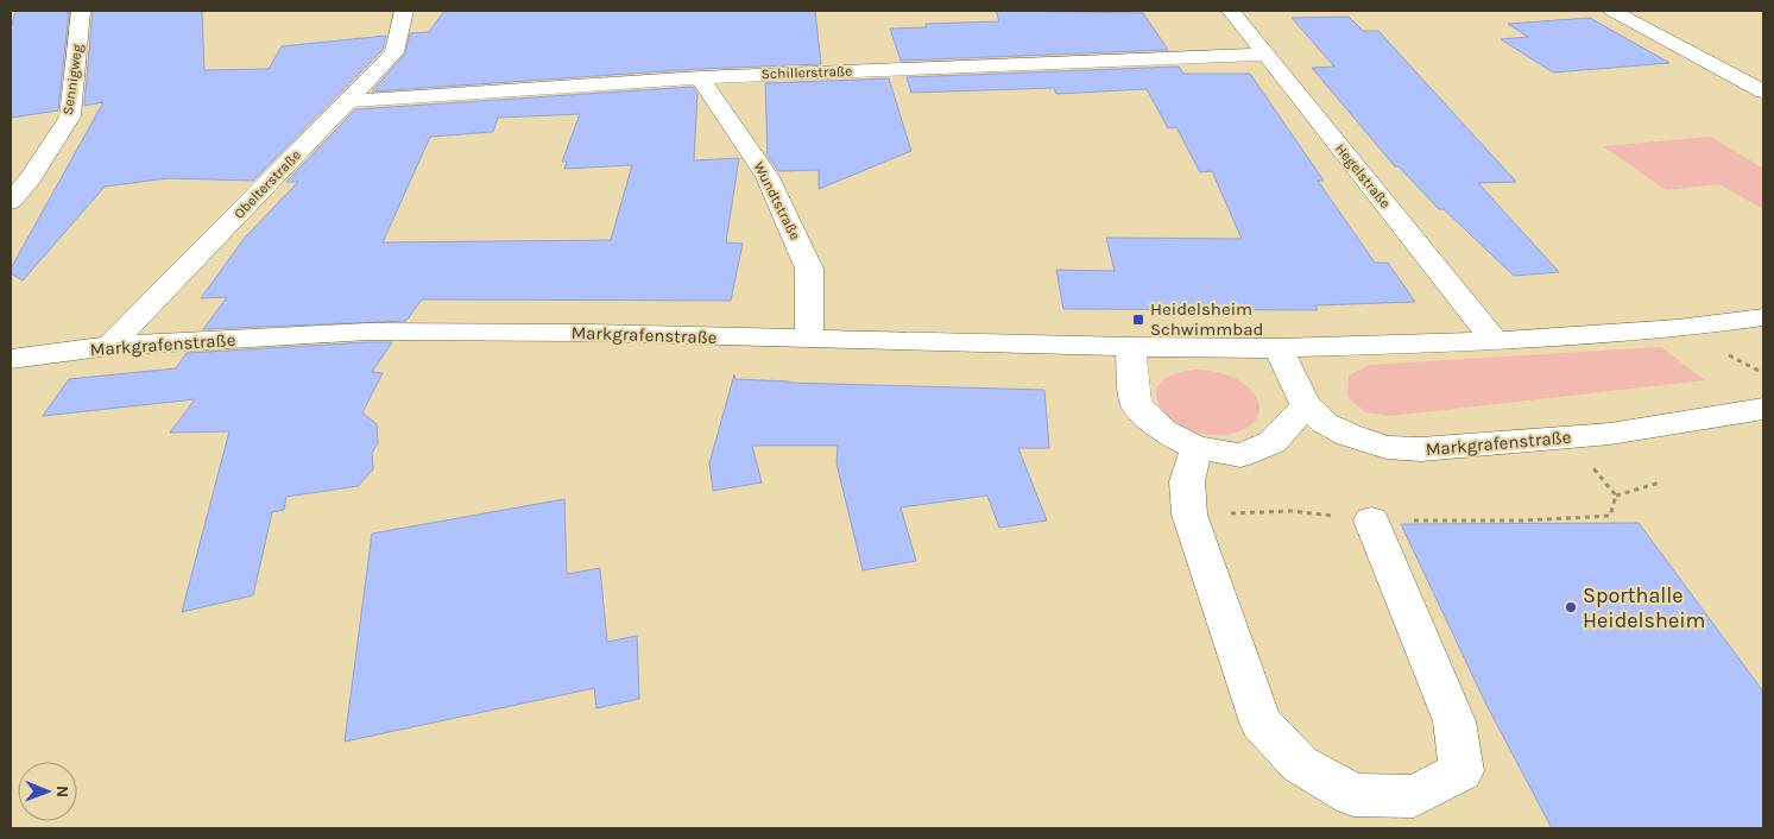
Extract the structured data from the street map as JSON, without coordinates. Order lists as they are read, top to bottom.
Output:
{
  "streets": {
    "street": [
      "Schillerstraße",
      "Sennigweg",
      "Hegelstraße",
      "Obelterstraße",
      "Wundtstraße",
      "Markgrafenstraße"
    ]
  },
  "crossings": [
    ["Schillerstraße", "Hegelstraße"],
    ["Schillerstraße", "Obelterstraße"],
    ["Schillerstraße", "Wundtstraße"],
    ["Hegelstraße", "Markgrafenstraße"],
    ["Obelterstraße", "Markgrafenstraße"],
    ["Wundtstraße", "Markgrafenstraße"]
  ],
  "places": {
    "transit": ["Heidelsheim Schwimmbad"],
    "other": ["Sporthalle Heidelsheim"]
  },
  "north": "right"
}
